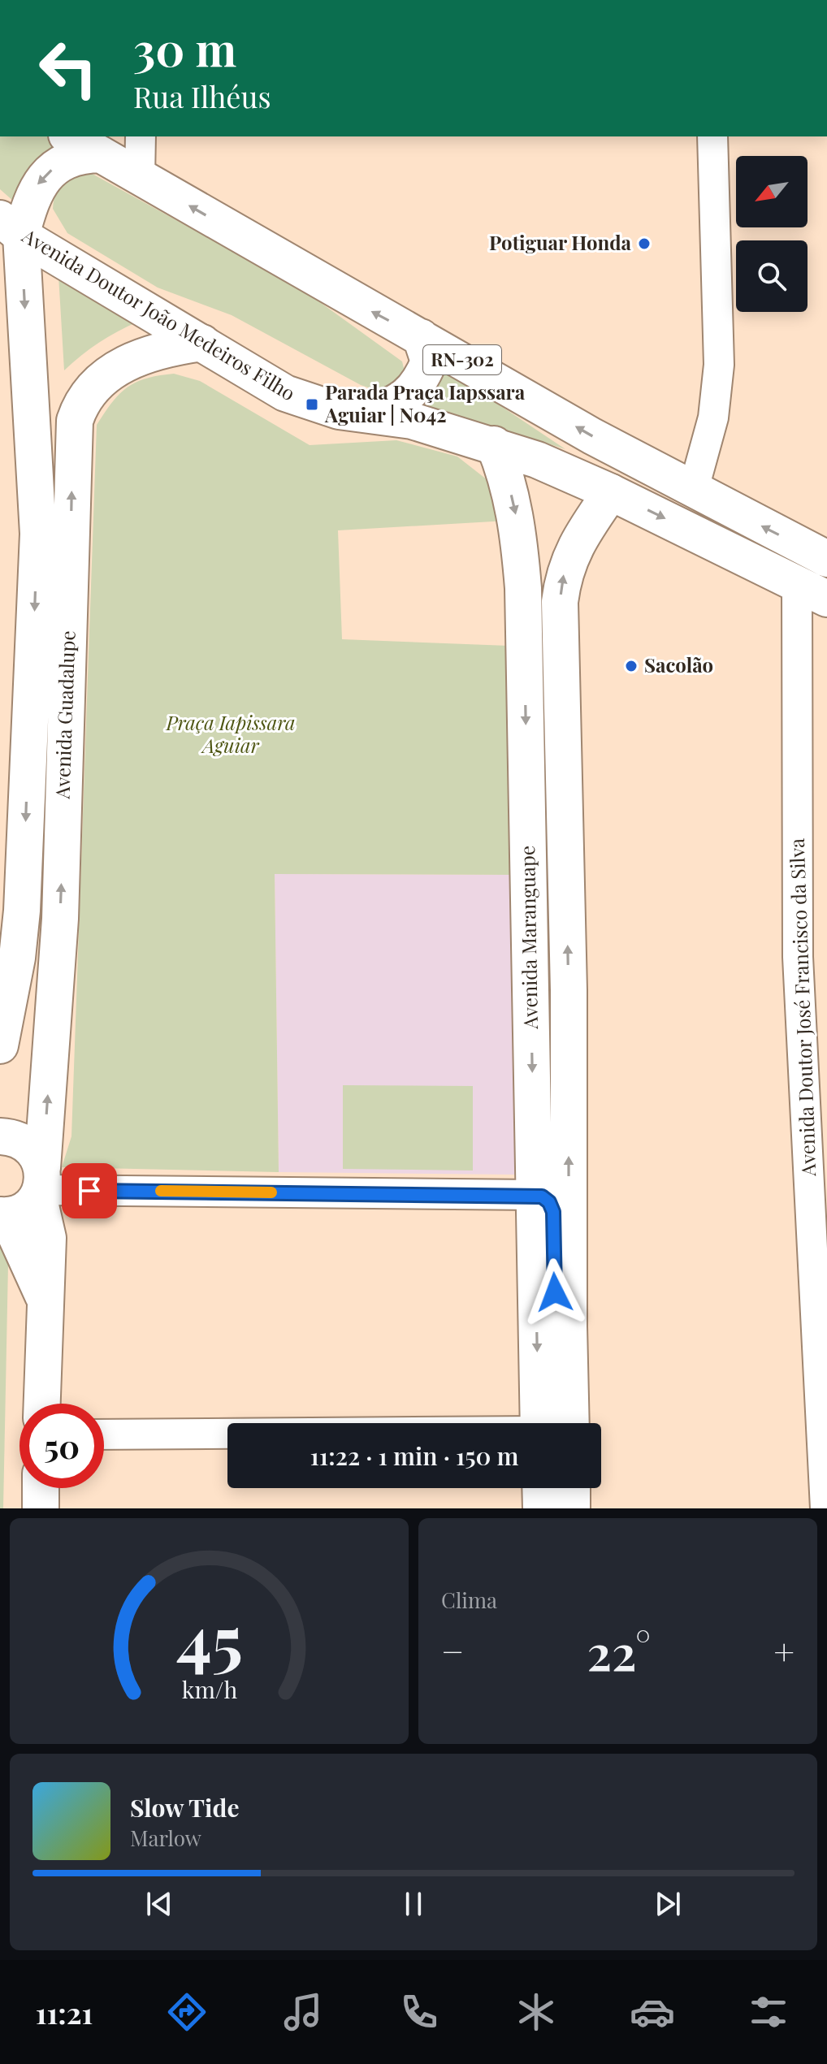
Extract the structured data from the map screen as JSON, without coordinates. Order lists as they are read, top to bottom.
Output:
{
  "streets": {
    "main road": [
      "Avenida Doutor João Medeiros Filho",
      "RN-302",
      "Avenida Guadalupe",
      "Avenida Maranguape"
    ],
    "street": ["Avenida Doutor José Francisco da Silva"]
  },
  "crossings": [
    ["Avenida Doutor João Medeiros Filho", "Avenida Guadalupe"],
    ["Avenida Doutor João Medeiros Filho", "Avenida Maranguape"],
    ["Avenida Doutor João Medeiros Filho", "Avenida Doutor José Francisco da Silva"],
    ["RN-302", "Avenida Guadalupe"]
  ],
  "parks": ["Praça Iapissara Aguiar"],
  "places": {
    "other": ["Potiguar Honda", "Sacolão"],
    "transit": ["Parada Praça Iapssara Aguiar | N042"]
  },
  "north": "bottom left",
  "page": {
    "turn": ["30 m", "Rua Ilhéus"],
    "limit": "50",
    "trip": "11:22 · 1 min · 150 m",
    "tile": "Clima",
    "heat": ["−", "22°", "+"],
    "song": ["Slow Tide", "Marlow"],
    "tabs": "11:21",
    "gauge": ["45", "km/h"]
  }
}
